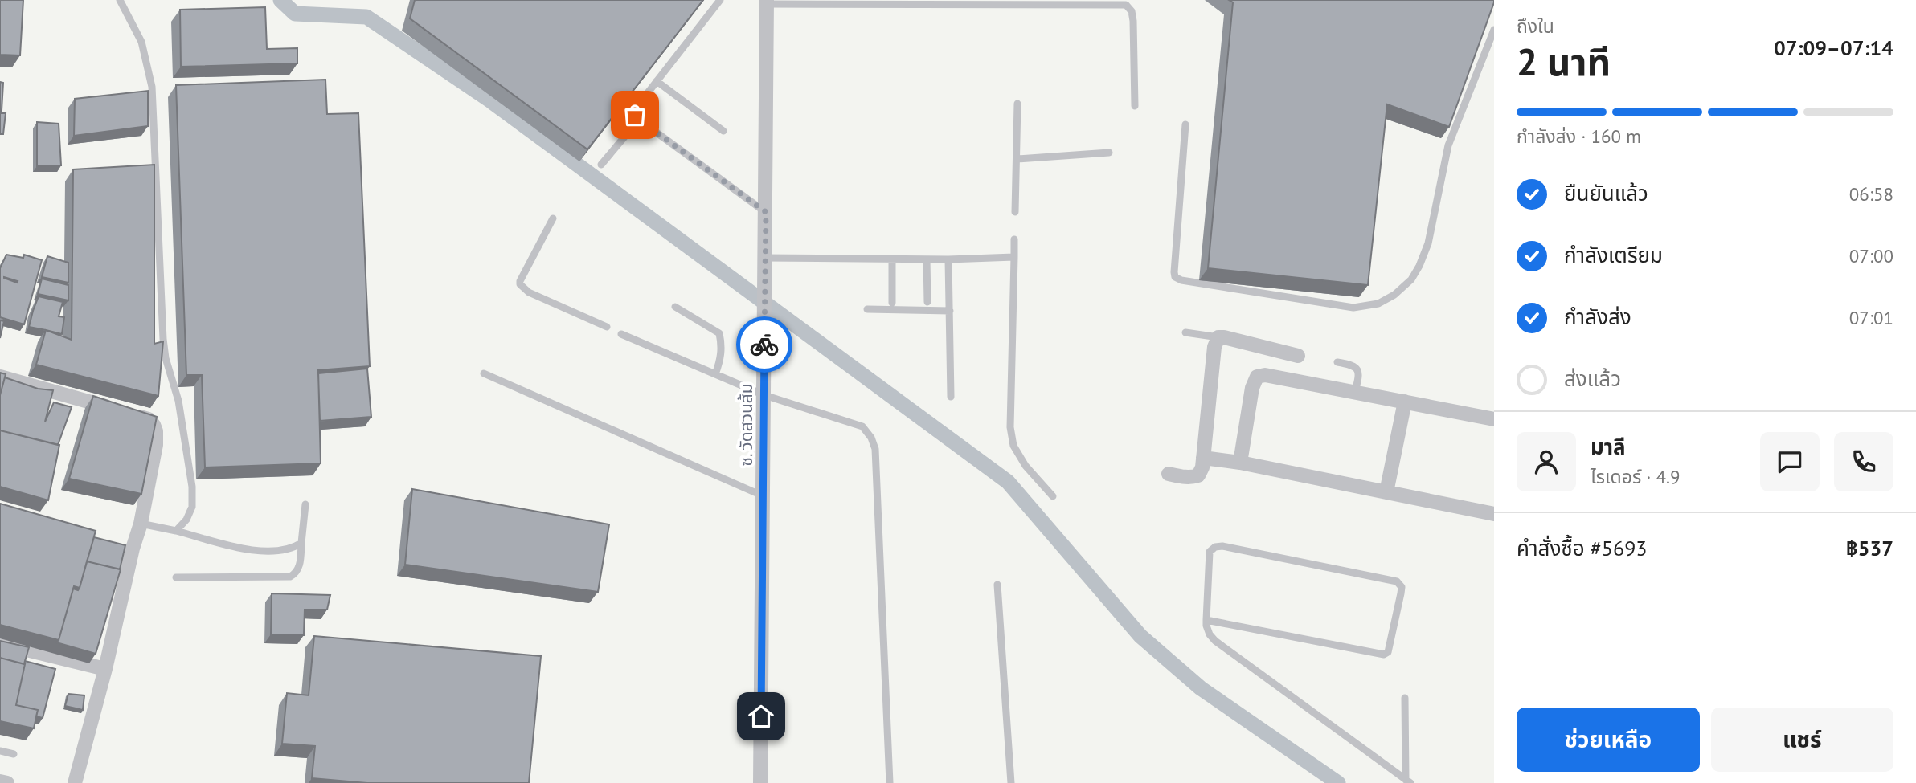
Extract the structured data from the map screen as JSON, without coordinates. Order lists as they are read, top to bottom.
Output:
{
  "streets": {
    "street": ["ซ. วัดสวนส้ม"]
  },
  "page": {
    "heading": ["2 นาที", "ถึงใน", "07:09–07:14"],
    "panel": [
      "มาลี",
      "ไรเดอร์ · 4.9",
      "คำสั่งซื้อ #5693",
      "฿537"
    ],
    "bar": "กำลังส่ง · 160 m",
    "list": [
      ["ยืนยันแล้ว", "06:58"],
      ["กำลังเตรียม", "07:00"],
      ["กำลังส่ง", "07:01"],
      "ส่งแล้ว"
    ],
    "buttons": ["ช่วยเหลือ", "แชร์"]
  }
}
